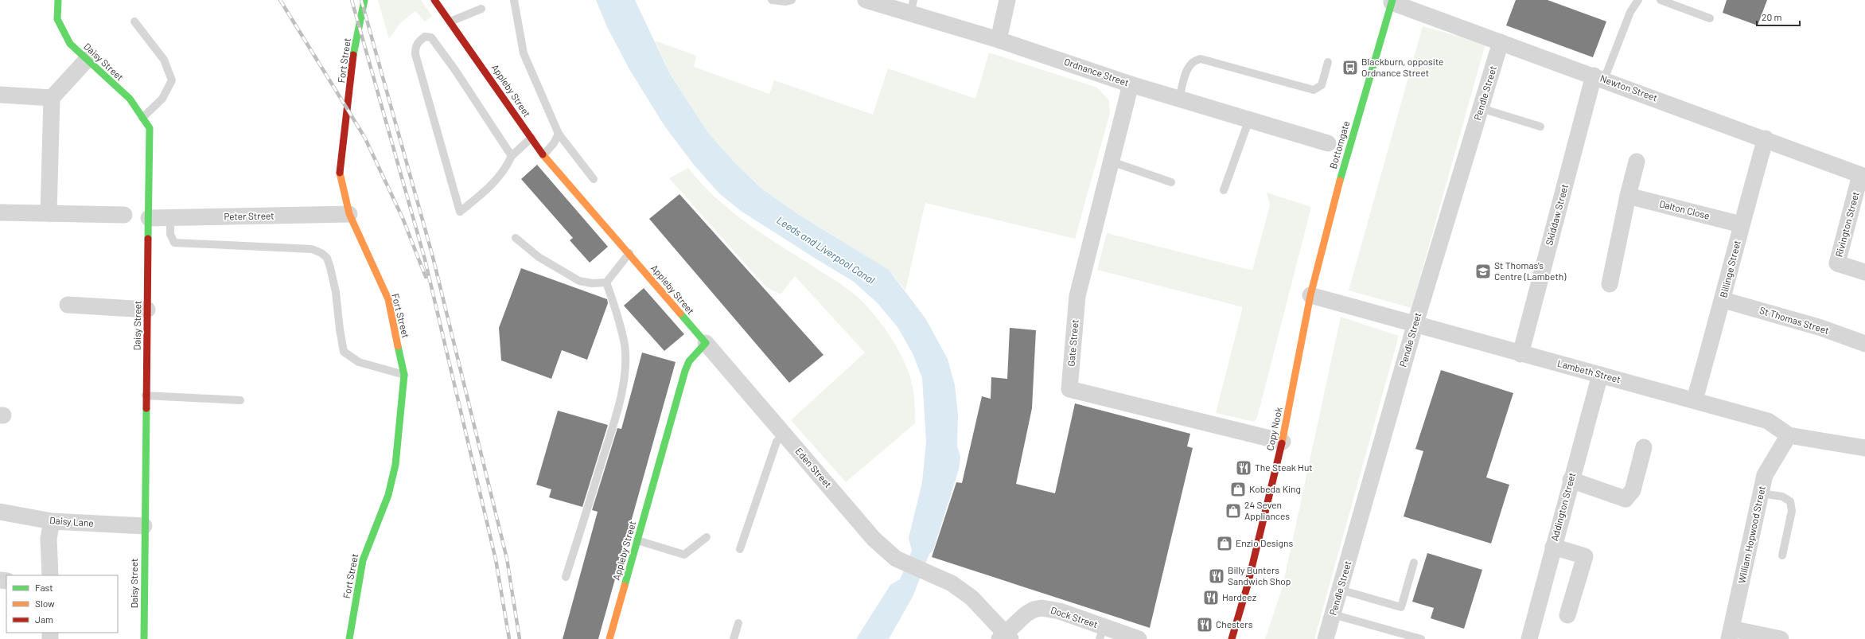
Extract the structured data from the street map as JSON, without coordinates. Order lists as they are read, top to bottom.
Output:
{
  "streets": {
    "main road": [
      "Fort Street",
      "Daisy Street",
      "Appleby Street",
      "Bottomgate",
      "Copy Nook"
    ],
    "street": [
      "Ordnance Street",
      "Newton Street",
      "Pendle Street",
      "Dalton Close",
      "Skiddaw Street",
      "Peter Street",
      "Rivington Street",
      "Billinge Street",
      "St Thomas Street",
      "Gate Street",
      "Lambeth Street",
      "Eden Street",
      "Addington Street",
      "Daisy Lane",
      "William Hopwood Street",
      "Dock Street"
    ]
  },
  "crossings": [
    ["Fort Street", "Peter Street"],
    ["Daisy Street", "Peter Street"],
    ["Daisy Street", "Daisy Lane"],
    ["Ordnance Street", "Gate Street"],
    ["Newton Street", "Pendle Street"],
    ["Newton Street", "Bottomgate"],
    ["Newton Street", "Skiddaw Street"],
    ["Newton Street", "Rivington Street"],
    ["Newton Street", "Billinge Street"],
    ["Appleby Street", "Eden Street"],
    ["Pendle Street", "Lambeth Street"],
    ["Bottomgate", "Lambeth Street"],
    ["Bottomgate", "Copy Nook"],
    ["Dalton Close", "Billinge Street"],
    ["Skiddaw Street", "Lambeth Street"],
    ["Billinge Street", "St Thomas Street"],
    ["Billinge Street", "Lambeth Street"],
    ["Gate Street", "Copy Nook"],
    ["Lambeth Street", "Copy Nook"],
    ["Lambeth Street", "Addington Street"],
    ["Lambeth Street", "William Hopwood Street"],
    ["Eden Street", "Dock Street"]
  ],
  "water": ["Leeds and Liverpool Canal"],
  "places": {
    "bus stop": ["Blackburn, opposite Ordnance Street"],
    "school or university": ["St Thomas's Centre (Lambeth)"],
    "restaurant": [
      "The Steak Hut",
      "Billy Bunters Sandwich Shop",
      "Hardeez",
      "Chesters"
    ],
    "shop": ["Kobeda King", "24 Seven Appliances", "Enzio Designs"]
  },
  "legend": ["Fast", "Slow", "Jam"],
  "scale_bar": "20 m"
}
